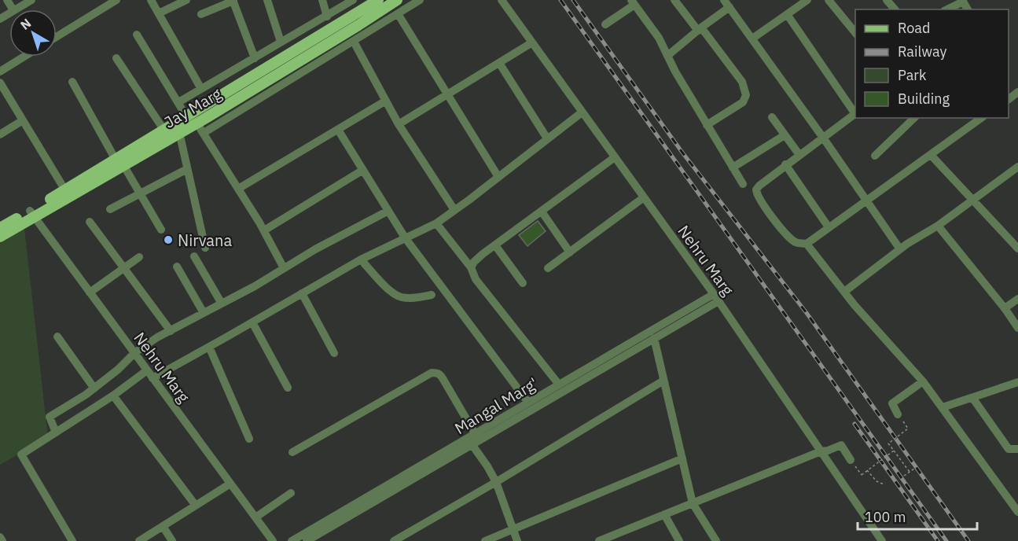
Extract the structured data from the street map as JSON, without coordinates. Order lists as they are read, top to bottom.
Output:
{
  "streets": {
    "main road": ["Jay Marg"],
    "street": ["Nehru Marg", "Mangal Marg'"]
  },
  "crossings": [
    ["Jay Marg", "Nehru Marg"],
    ["Nehru Marg", "Mangal Marg'"]
  ],
  "places": ["Nirvana"],
  "legend": [
    "Road",
    "Railway",
    "Park",
    "Building"
  ],
  "scale_bar": "100 m",
  "north": "top left"
}
